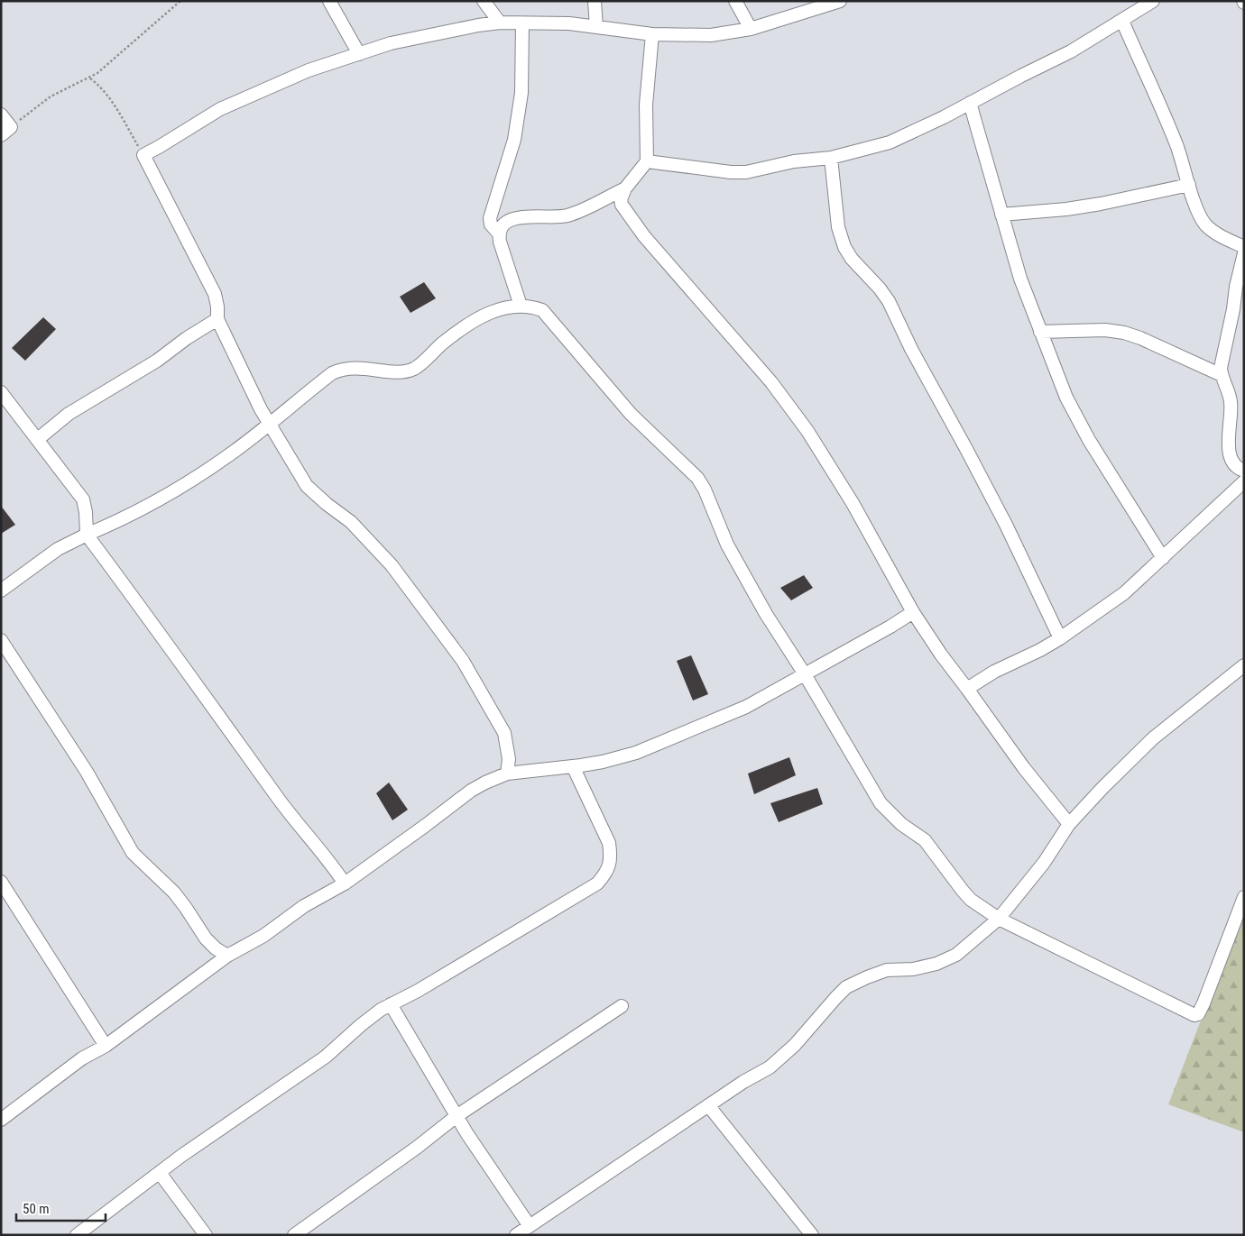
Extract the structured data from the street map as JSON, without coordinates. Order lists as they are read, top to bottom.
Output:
{
  "scale_bar": "50 m"
}
